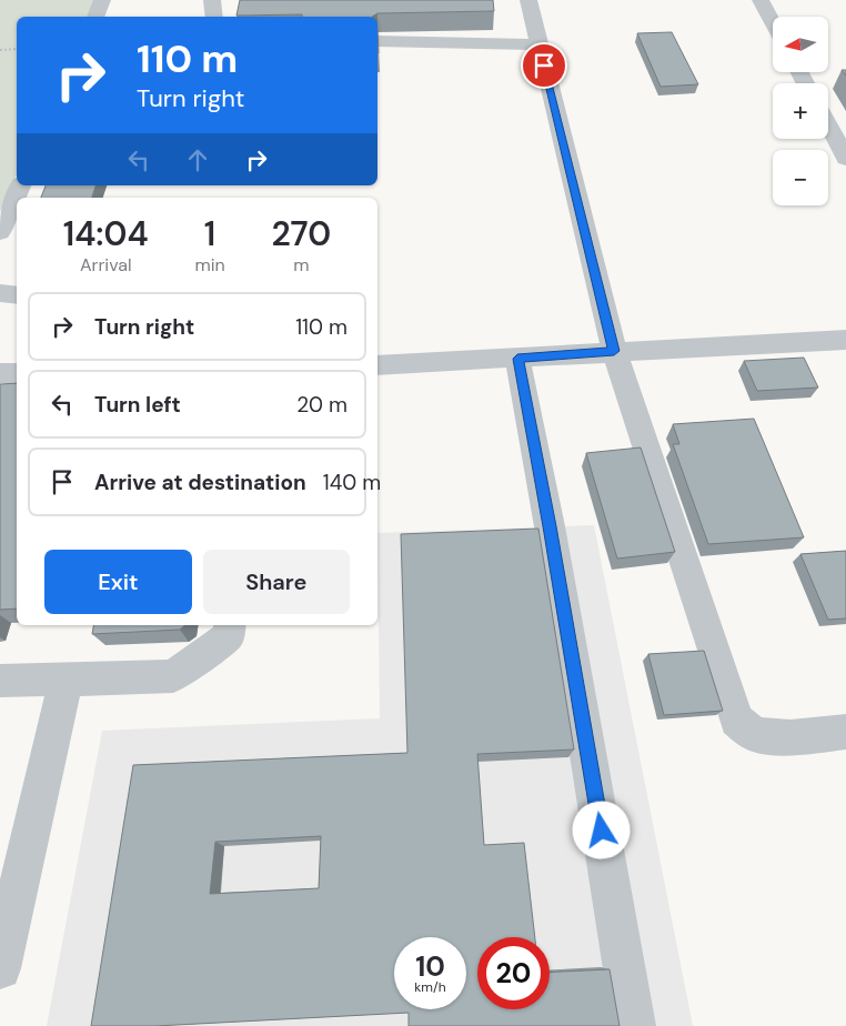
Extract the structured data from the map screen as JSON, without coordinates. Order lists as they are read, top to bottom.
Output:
{
  "north": "left",
  "page": {
    "map_buttons": ["+", "−"],
    "turn": ["110 m", "Turn right"],
    "eta": [
      "14:04",
      "Arrival",
      "1",
      "min",
      "270",
      "m"
    ],
    "list": [
      {
        "name": "Turn right",
        "value": "110 m"
      },
      {
        "name": "Turn left",
        "value": "20 m"
      },
      {
        "name": "Arrive at destination",
        "value": "140 m"
      }
    ],
    "buttons": ["Exit", "Share"],
    "speed": "10 km/h",
    "limit": "20"
  }
}
